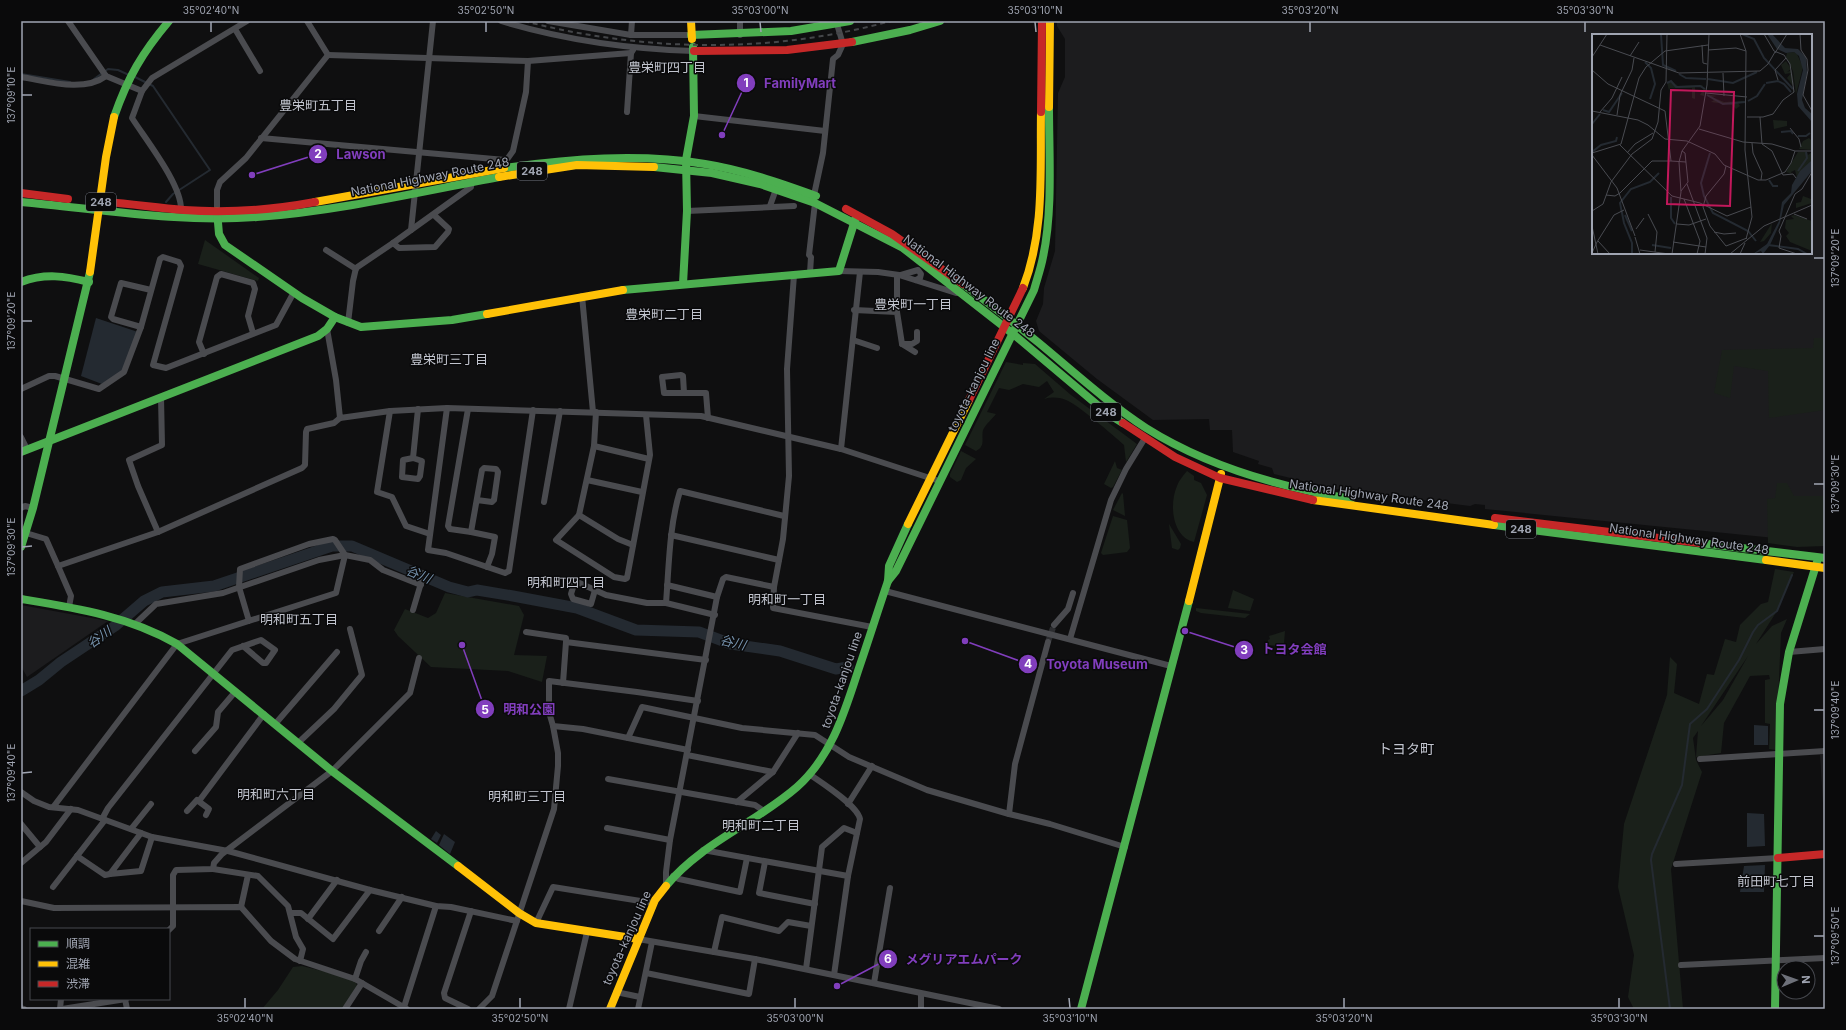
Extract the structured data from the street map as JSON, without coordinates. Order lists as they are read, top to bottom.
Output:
{
  "streets": {
    "main road": ["248", "National Highway Route 248", "toyota-kanjou line"]
  },
  "crossings": [
    ["National Highway Route 248", "toyota-kanjou line"]
  ],
  "districts": [
    "豊栄町四丁目",
    "豊栄町五丁目",
    "豊栄町一丁目",
    "豊栄町二丁目",
    "豊栄町三丁目",
    "明和町四丁目",
    "明和町一丁目",
    "明和町五丁目",
    "トヨタ町",
    "明和町六丁目",
    "明和町三丁目",
    "明和町二丁目",
    "前田町七丁目"
  ],
  "water": ["谷川"],
  "places": [
    "FamilyMart",
    "Lawson",
    "トヨタ会館",
    "Toyota Museum",
    "明和公園",
    "メグリアエムパーク"
  ],
  "legend": ["順調", "混雑", "渋滞"],
  "north": "right",
  "coordinates": [
    "35°02'40\"N",
    "35°02'50\"N",
    "35°03'00\"N",
    "35°03'10\"N",
    "35°03'20\"N",
    "35°03'30\"N",
    "137°09'10\"E",
    "137°09'20\"E",
    "137°09'30\"E",
    "137°09'40\"E",
    "137°09'50\"E"
  ]
}
